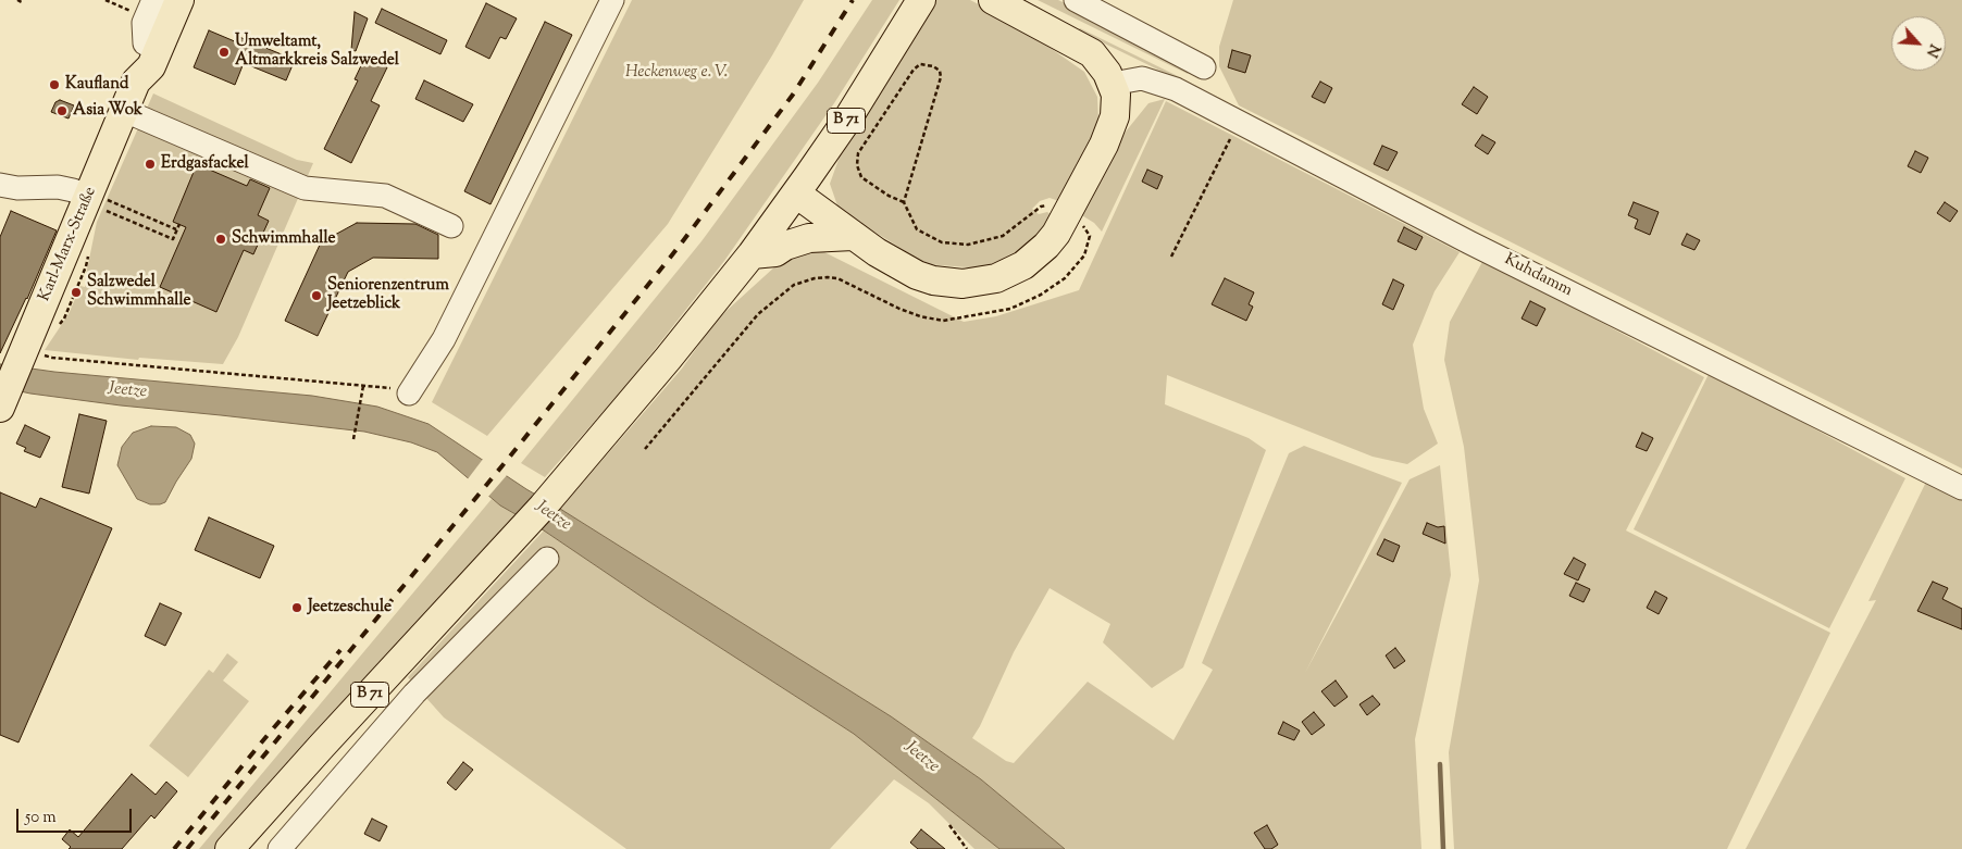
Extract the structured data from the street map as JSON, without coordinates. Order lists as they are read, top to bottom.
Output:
{
  "streets": {
    "main road": ["B 71", "Karl-Marx-Straße"],
    "street": ["Kuhdamm"]
  },
  "water": ["Jeetze"],
  "parks": ["Heckenweg e. V."],
  "places": [
    "Umweltamt, Altmarkkreis Salzwedel",
    "Kaufland",
    "Asia Wok",
    "Erdgasfackel",
    "Schwimmhalle",
    "Salzwedel Schwimmhalle",
    "Seniorenzentrum Jeetzeblick",
    "Jeetzeschule"
  ],
  "scale_bar": "50 m",
  "north": "bottom right"
}
